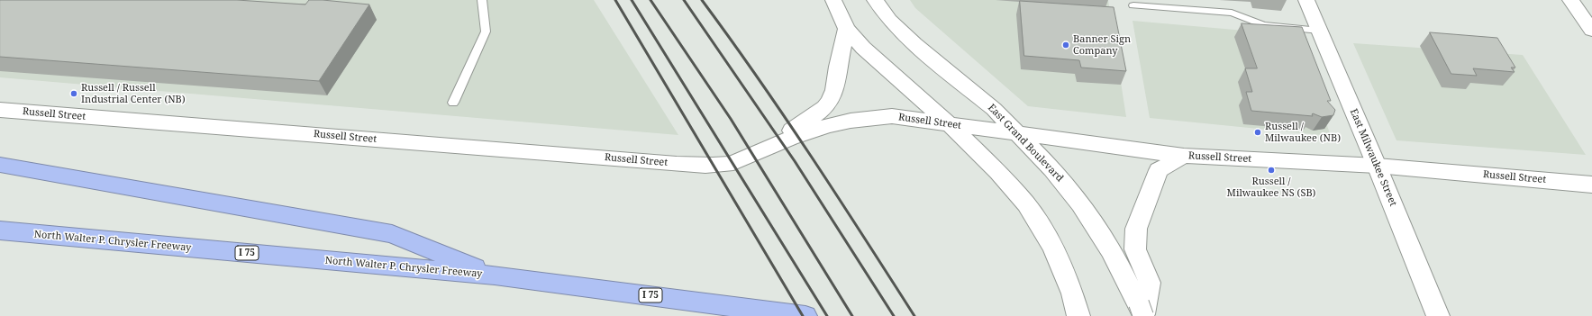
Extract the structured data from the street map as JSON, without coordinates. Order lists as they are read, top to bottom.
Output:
{
  "streets": {
    "highway": ["North Walter P. Chrysler Freeway", "I 75"],
    "street": ["Russell Street", "East Grand Boulevard", "East Milwaukee Street"]
  },
  "crossings": [
    ["Russell Street", "East Grand Boulevard"],
    ["Russell Street", "East Milwaukee Street"]
  ],
  "places": [
    "Banner Sign Company",
    "Russell / Russell Industrial Center (NB)",
    "Russell / Milwaukee (NB)",
    "Russell / Milwaukee NS (SB)"
  ]
}
